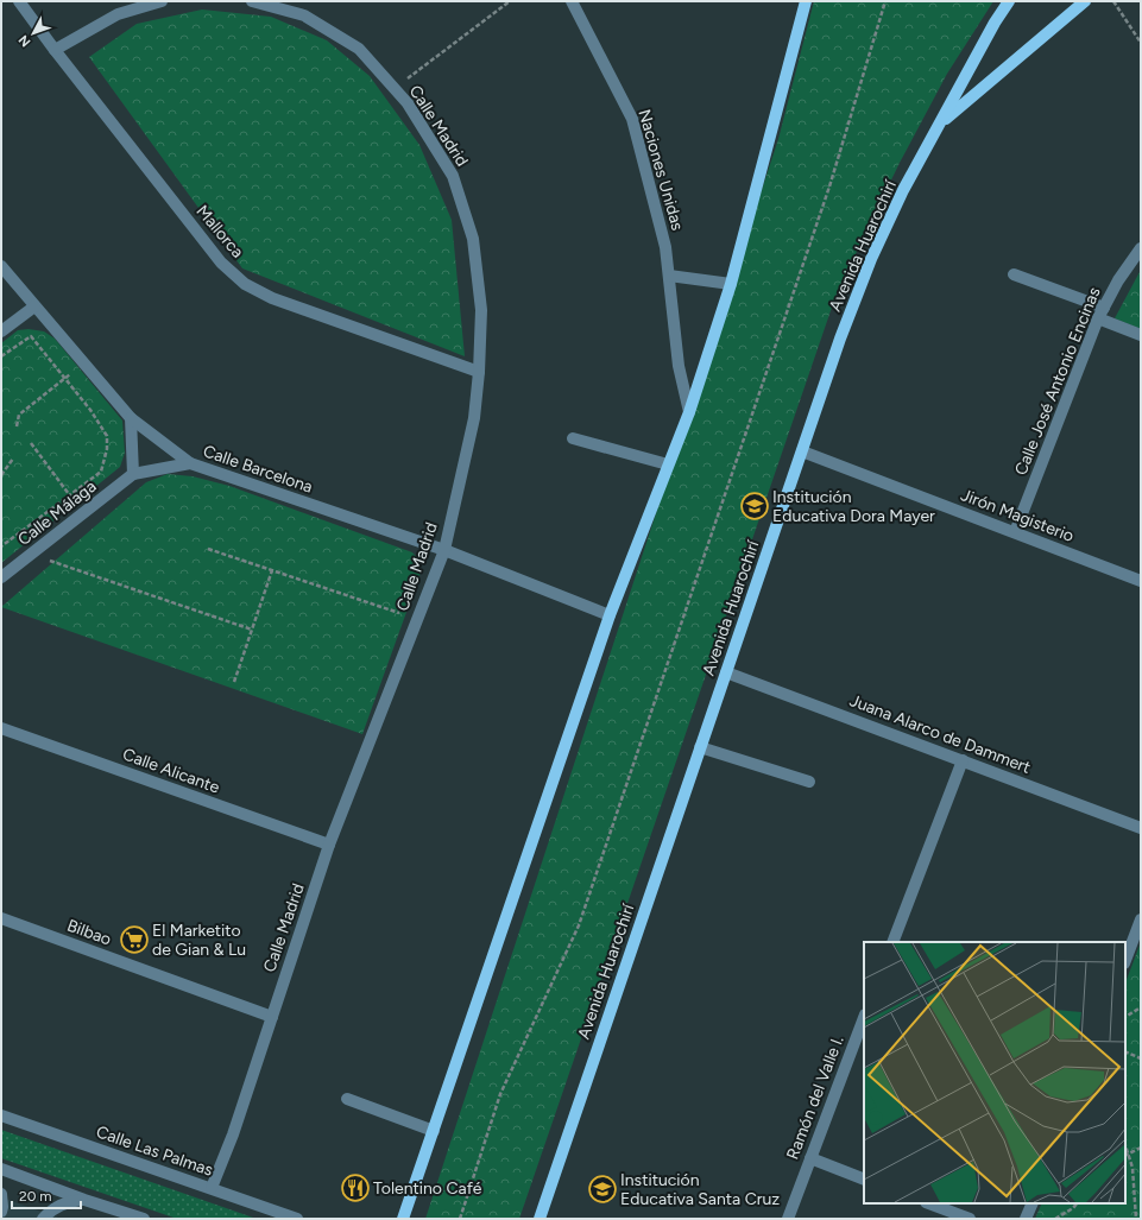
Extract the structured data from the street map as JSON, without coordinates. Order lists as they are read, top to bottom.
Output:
{
  "streets": {
    "main road": ["Avenida Huarochirí"],
    "street": [
      "Calle Madrid",
      "Naciones Unidas",
      "Mallorca",
      "Calle José Antonio Encinas",
      "Calle Barcelona",
      "Calle Málaga",
      "Jirón Magisterio",
      "Juana Alarco de Dammert",
      "Calle Alicante",
      "Bilbao",
      "Ramón del Valle I.",
      "Calle Las Palmas"
    ]
  },
  "crossings": [
    ["Calle Madrid", "Mallorca"],
    ["Calle Madrid", "Calle Barcelona"],
    ["Calle Madrid", "Calle Alicante"],
    ["Calle Madrid", "Bilbao"],
    ["Calle Madrid", "Calle Las Palmas"],
    ["Avenida Huarochirí", "Jirón Magisterio"],
    ["Avenida Huarochirí", "Juana Alarco de Dammert"],
    ["Calle José Antonio Encinas", "Jirón Magisterio"],
    ["Calle Barcelona", "Calle Málaga"]
  ],
  "places": {
    "school or university": ["Institución Educativa Dora Mayer", "Institución Educativa Santa Cruz"],
    "supermarket": ["El Marketito de Gian & Lu"],
    "restaurant": ["Tolentino Café"]
  },
  "scale_bar": "20 m",
  "north": "bottom left"
}
